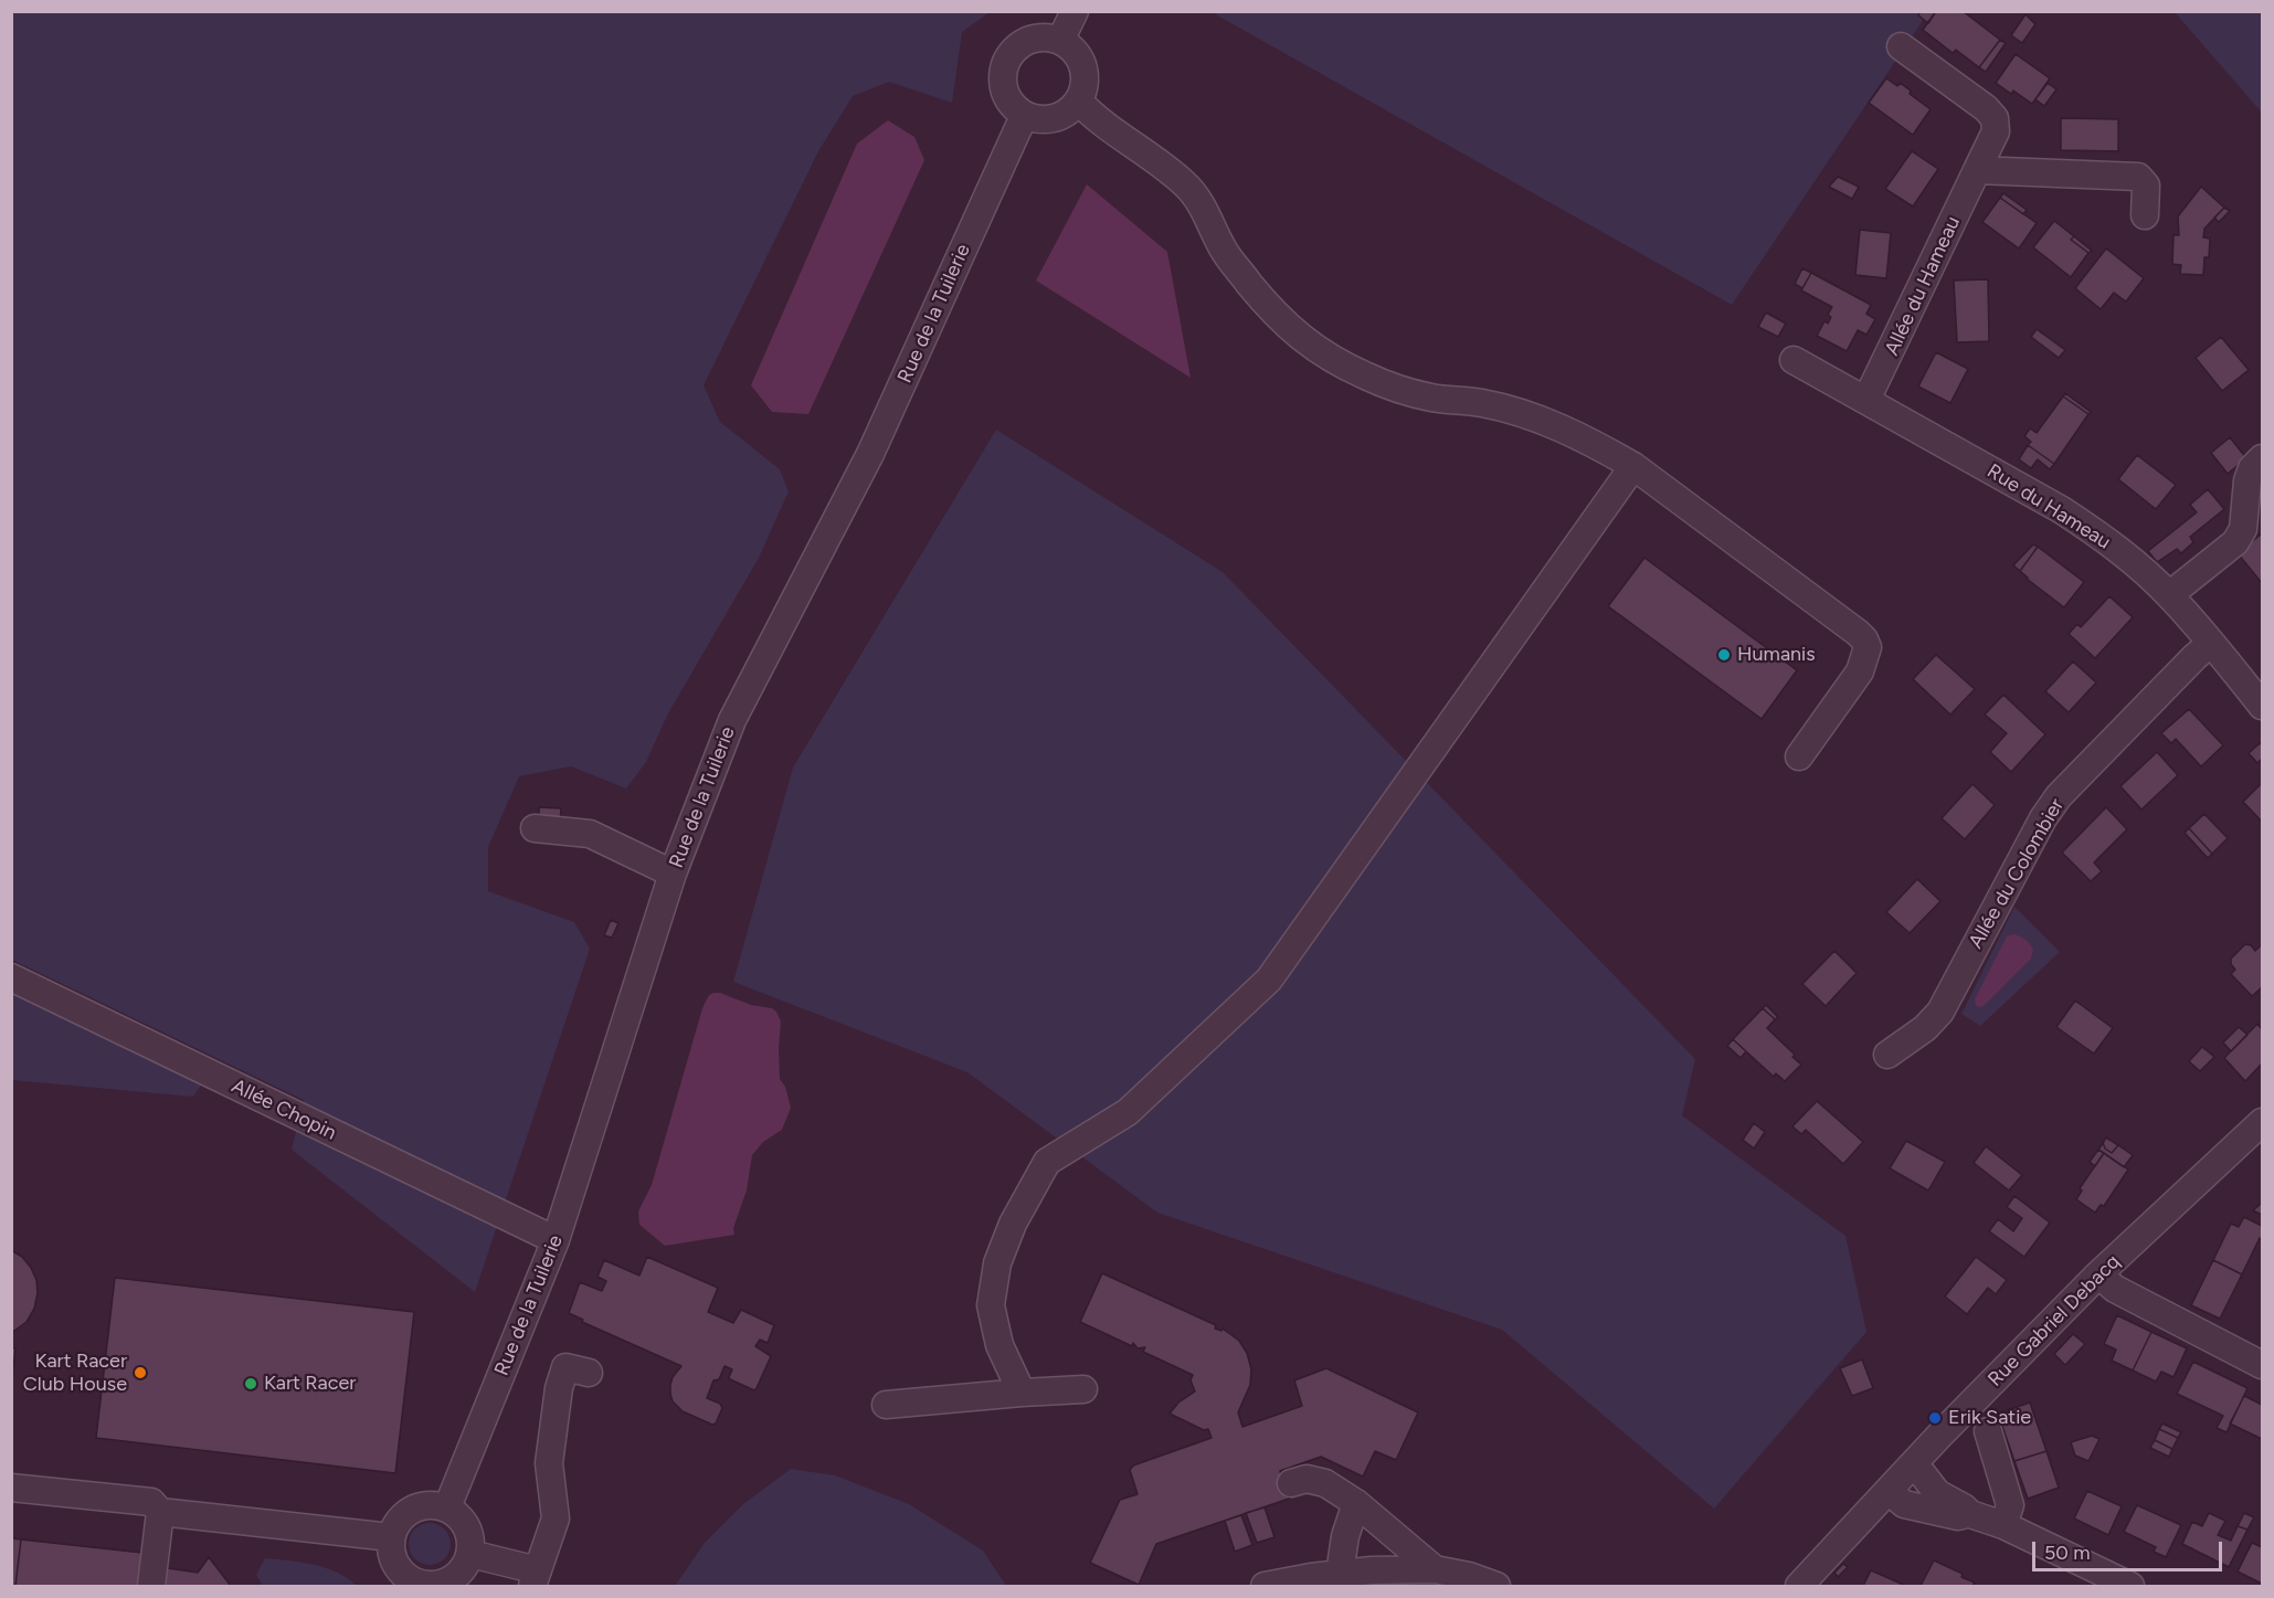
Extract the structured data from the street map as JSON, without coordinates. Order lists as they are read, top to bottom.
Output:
{
  "streets": {
    "street": [
      "Allée du Hameau",
      "Rue de la Tuilerie",
      "Rue du Hameau",
      "Allée du Colombier",
      "Allée Chopin",
      "Rue Gabriel Debacq"
    ]
  },
  "crossings": [
    ["Allée du Hameau", "Rue du Hameau"],
    ["Rue de la Tuilerie", "Allée Chopin"],
    ["Rue du Hameau", "Allée du Colombier"]
  ],
  "places": [
    "Humanis",
    "Kart Racer Club House",
    "Kart Racer",
    "Erik Satie"
  ],
  "scale_bar": "50 m"
}
